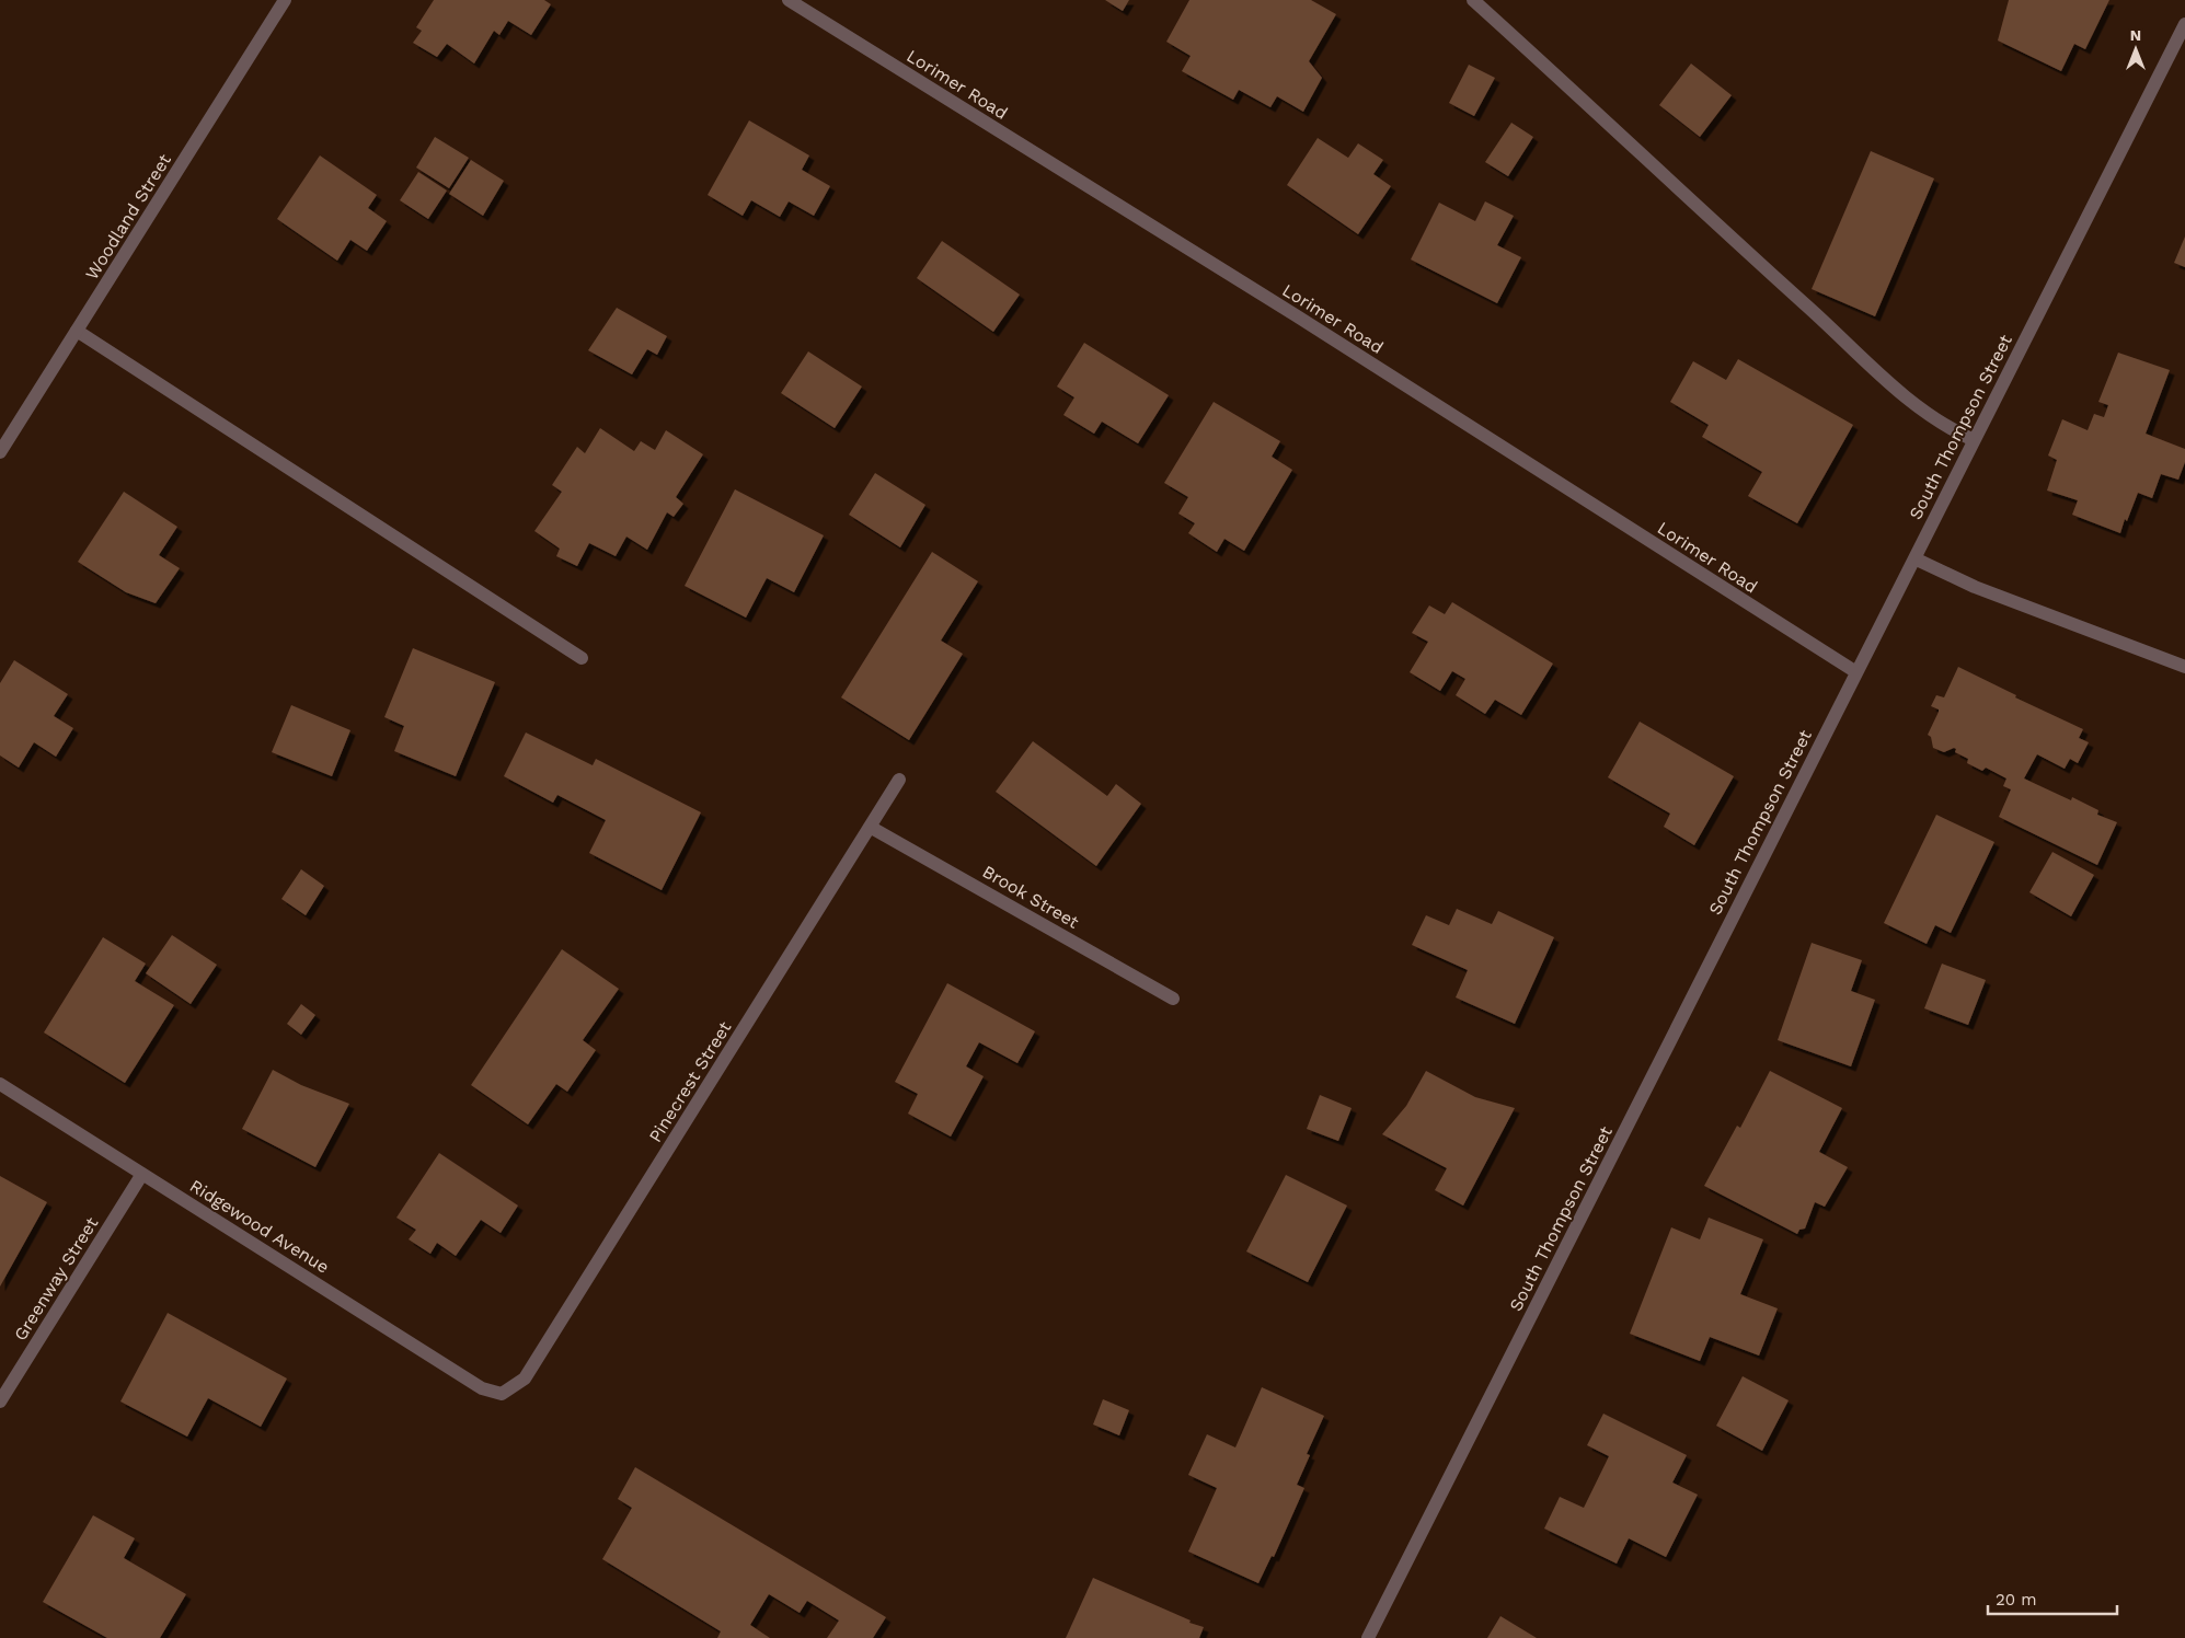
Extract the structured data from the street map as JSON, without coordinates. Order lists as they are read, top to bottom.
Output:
{
  "streets": {
    "street": [
      "Lorimer Road",
      "Woodland Street",
      "South Thompson Street",
      "Brook Street",
      "Pinecrest Street",
      "Ridgewood Avenue",
      "Greenway Street"
    ]
  },
  "crossings": [
    ["Lorimer Road", "South Thompson Street"],
    ["Brook Street", "Pinecrest Street"],
    ["Pinecrest Street", "Ridgewood Avenue"],
    ["Ridgewood Avenue", "Greenway Street"]
  ],
  "scale_bar": "20 m",
  "north": "top"
}
